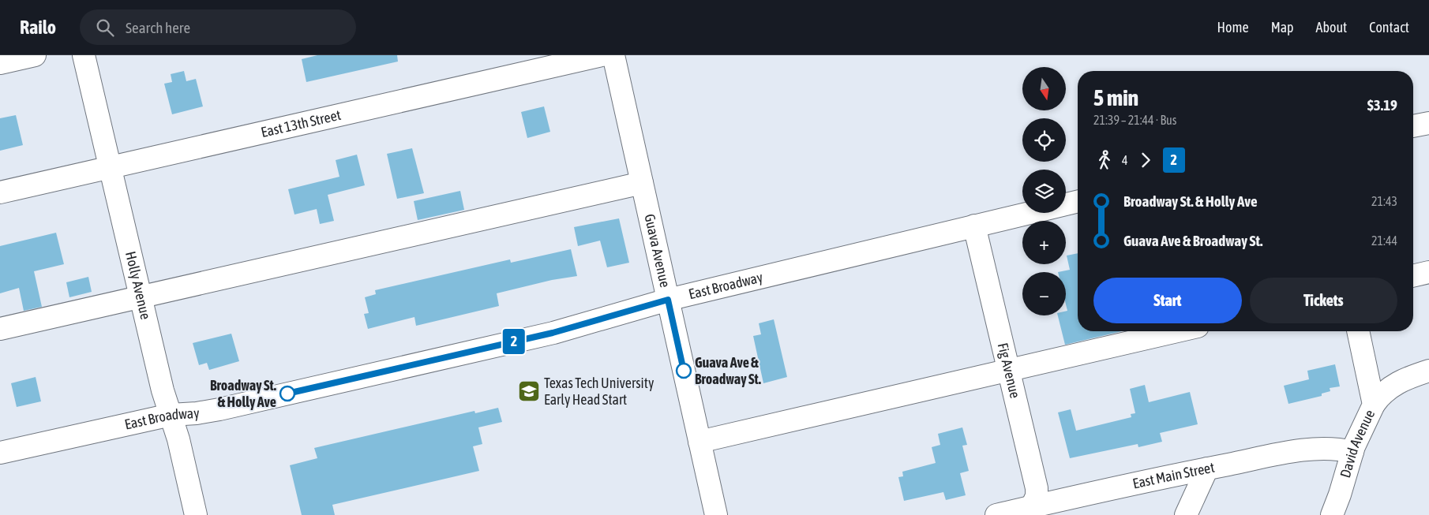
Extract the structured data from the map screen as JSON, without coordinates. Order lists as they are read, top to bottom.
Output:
{
  "streets": {
    "street": [
      "East 13th Street",
      "Guava Avenue",
      "Holly Avenue",
      "East Broadway",
      "Fig Avenue",
      "David Avenue",
      "East Main Street"
    ]
  },
  "crossings": [
    ["East 13th Street", "Holly Avenue"],
    ["Guava Avenue", "East Broadway"],
    ["Holly Avenue", "East Broadway"],
    ["East Broadway", "Fig Avenue"],
    ["Fig Avenue", "East Main Street"],
    ["David Avenue", "East Main Street"]
  ],
  "places": {
    "other": ["Guava Ave & Broadway St.", "Broadway St. & Holly Ave"],
    "school or university": ["Texas Tech University Early Head Start"]
  },
  "lines": ["bus line 2"],
  "north": "bottom",
  "page": {
    "header": "Railo",
    "search": "Search here",
    "nav": [
      "Home",
      "Map",
      "About",
      "Contact"
    ],
    "on_map": "2",
    "map_buttons": ["+", "−"],
    "heading": ["5 min", "21:39 – 21:44 · Bus", "$3.19"],
    "legs": ["4", "2"],
    "list": [
      {
        "name": "Broadway St. & Holly Ave",
        "value": "21:43"
      },
      {
        "name": "Guava Ave & Broadway St.",
        "value": "21:44"
      }
    ],
    "buttons": ["Start", "Tickets"]
  }
}
